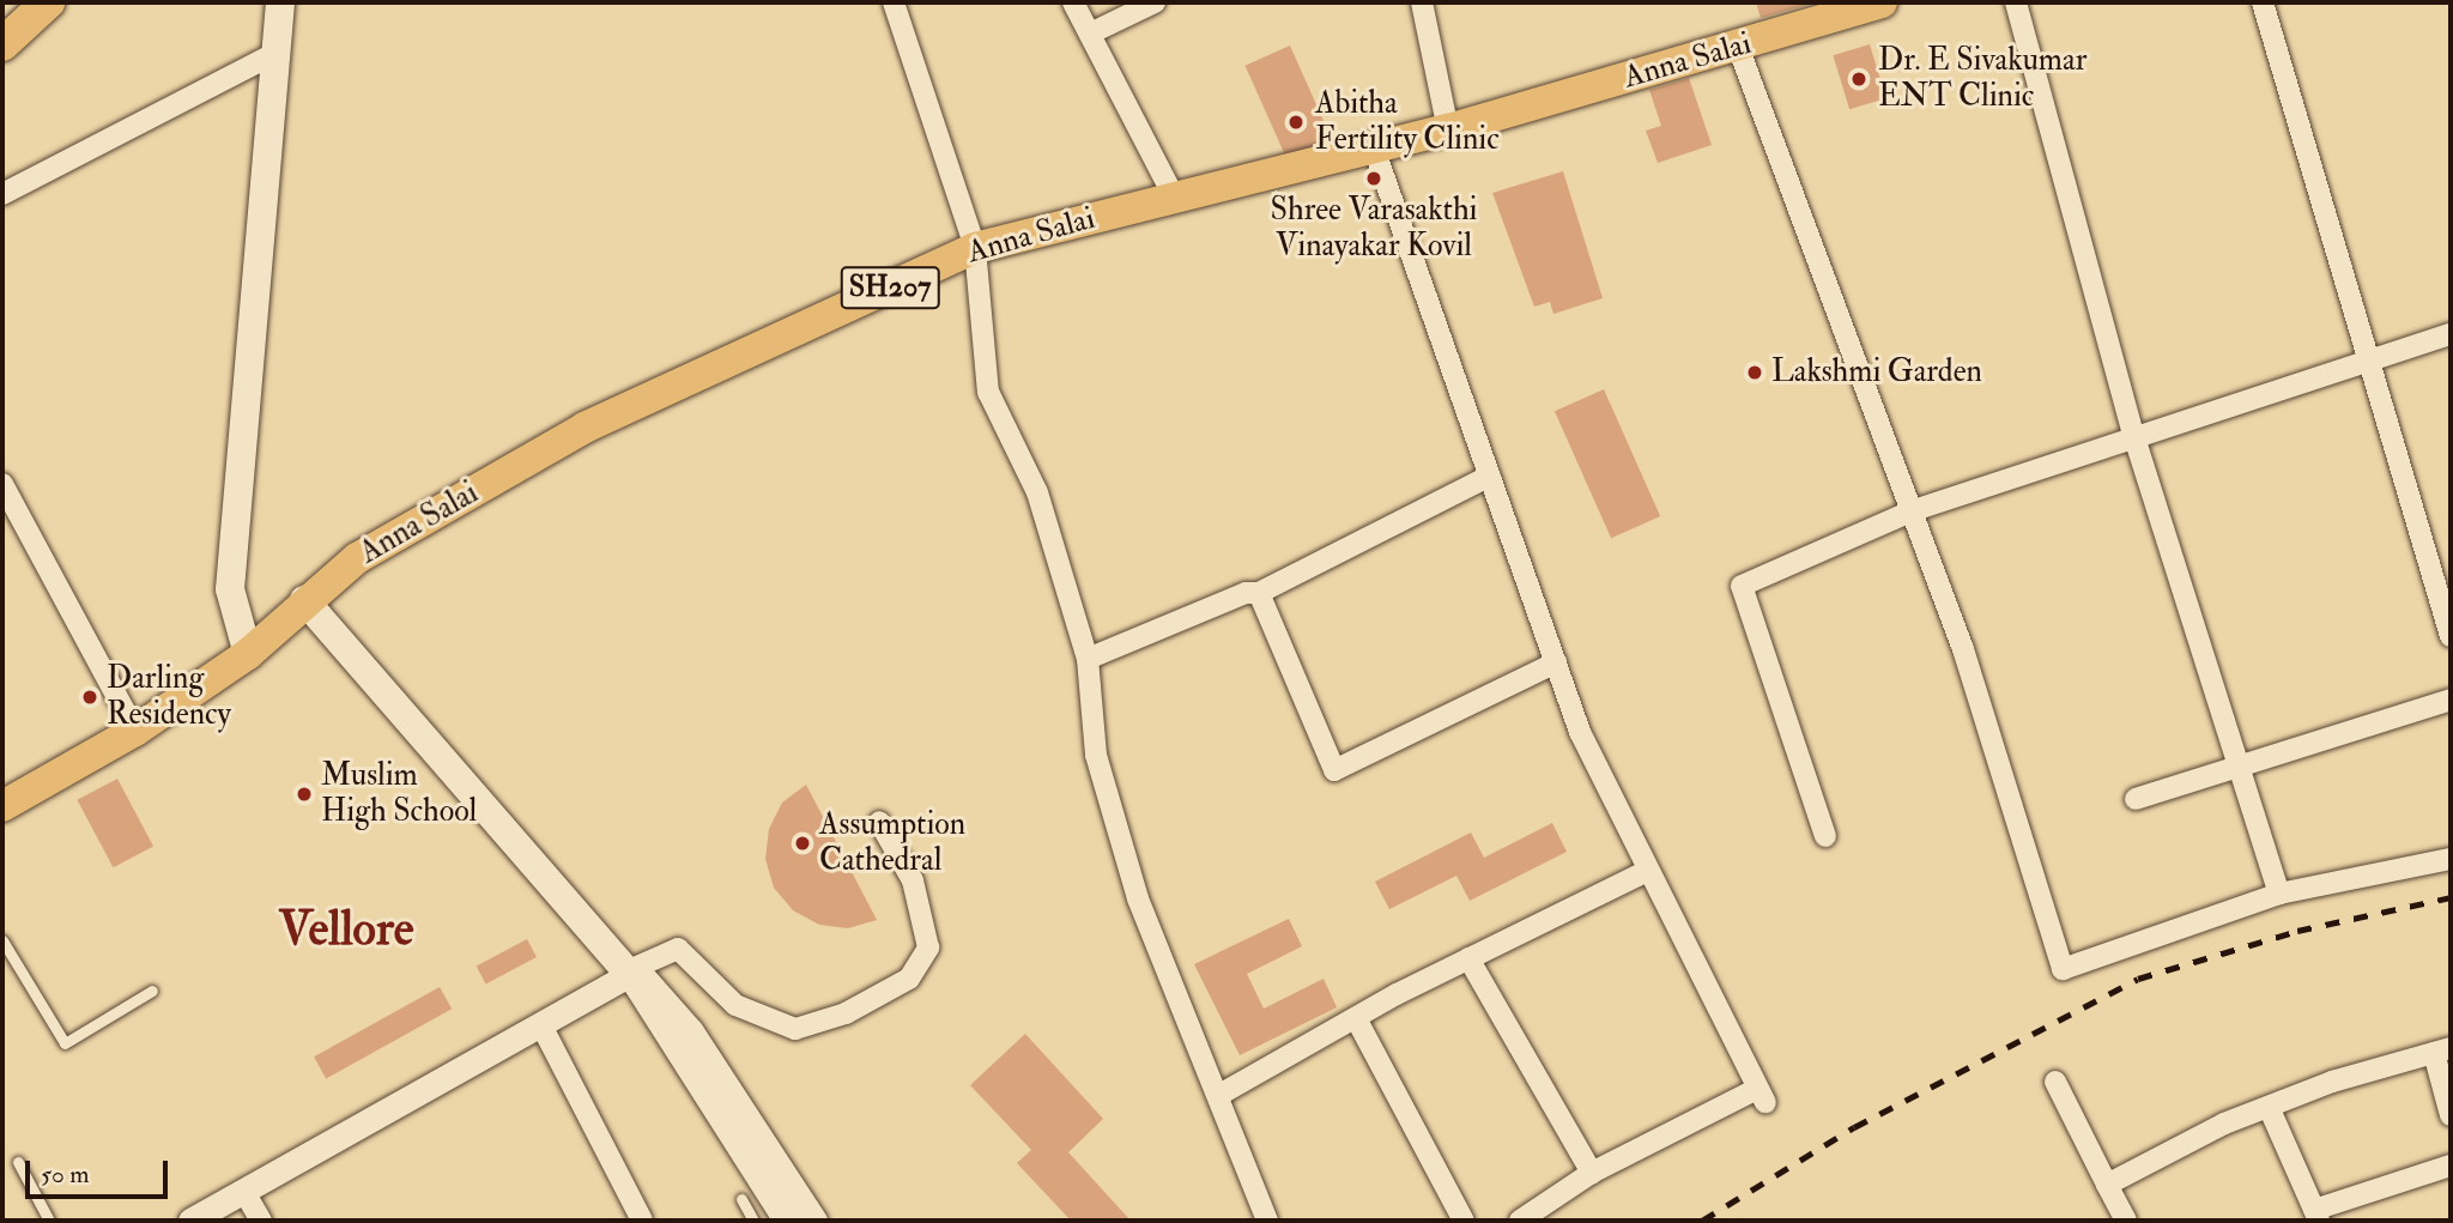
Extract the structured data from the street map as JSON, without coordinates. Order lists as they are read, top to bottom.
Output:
{
  "streets": {
    "main road": ["Anna Salai", "SH207"]
  },
  "districts": ["Vellore"],
  "places": [
    "Dr. E Sivakumar ENT Clinic",
    "Abitha Fertility Clinic",
    "Shree Varasakthi Vinayakar Kovil",
    "Lakshmi Garden",
    "Darling Residency",
    "Muslim High School",
    "Assumption Cathedral"
  ],
  "scale_bar": "50 m"
}
